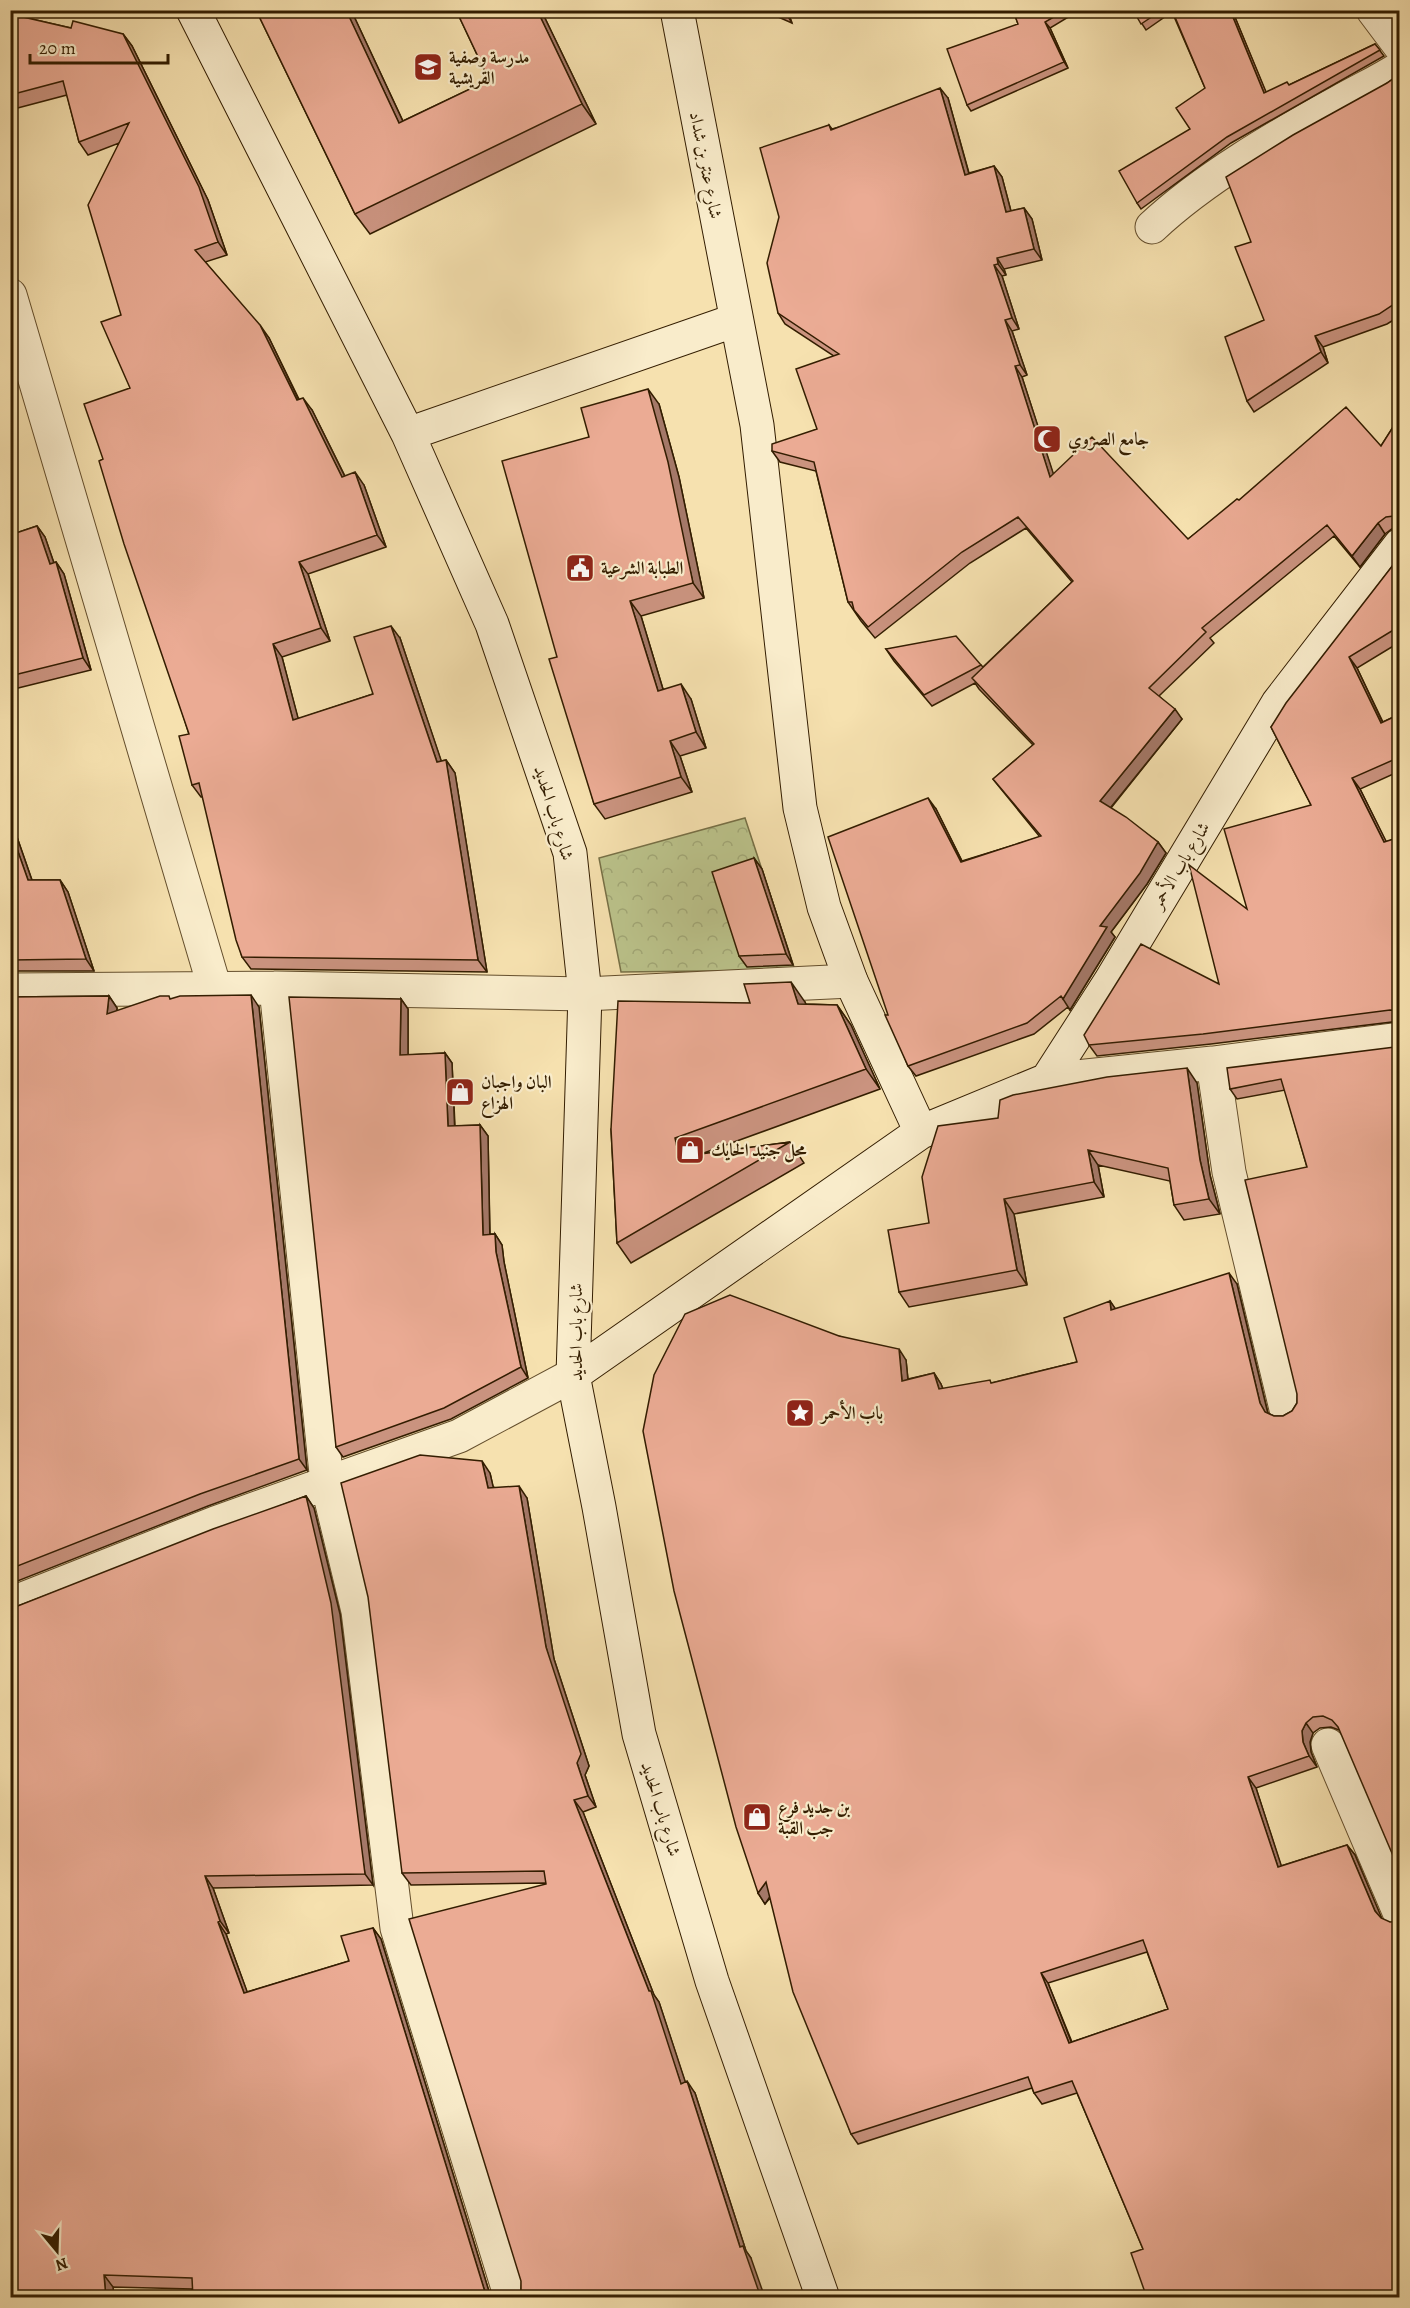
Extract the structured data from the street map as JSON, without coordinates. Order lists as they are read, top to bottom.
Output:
{
  "streets": {
    "street": ["شارع عنتر بن شداد", "شارع باب الحديد", "شارع باب الأحمر"]
  },
  "places": {
    "school or university": ["مدرسة وصفية القريشية"],
    "mosque": ["جامع الصروي"],
    "public building": ["الطبابة الشرعية"],
    "shop": ["البان واجبان الهزاع", "محل جنيد الحايك", "بن جديد فرع جب القبة"],
    "place": ["باب الأحمر"]
  },
  "scale_bar": "20 m",
  "north": "bottom"
}
